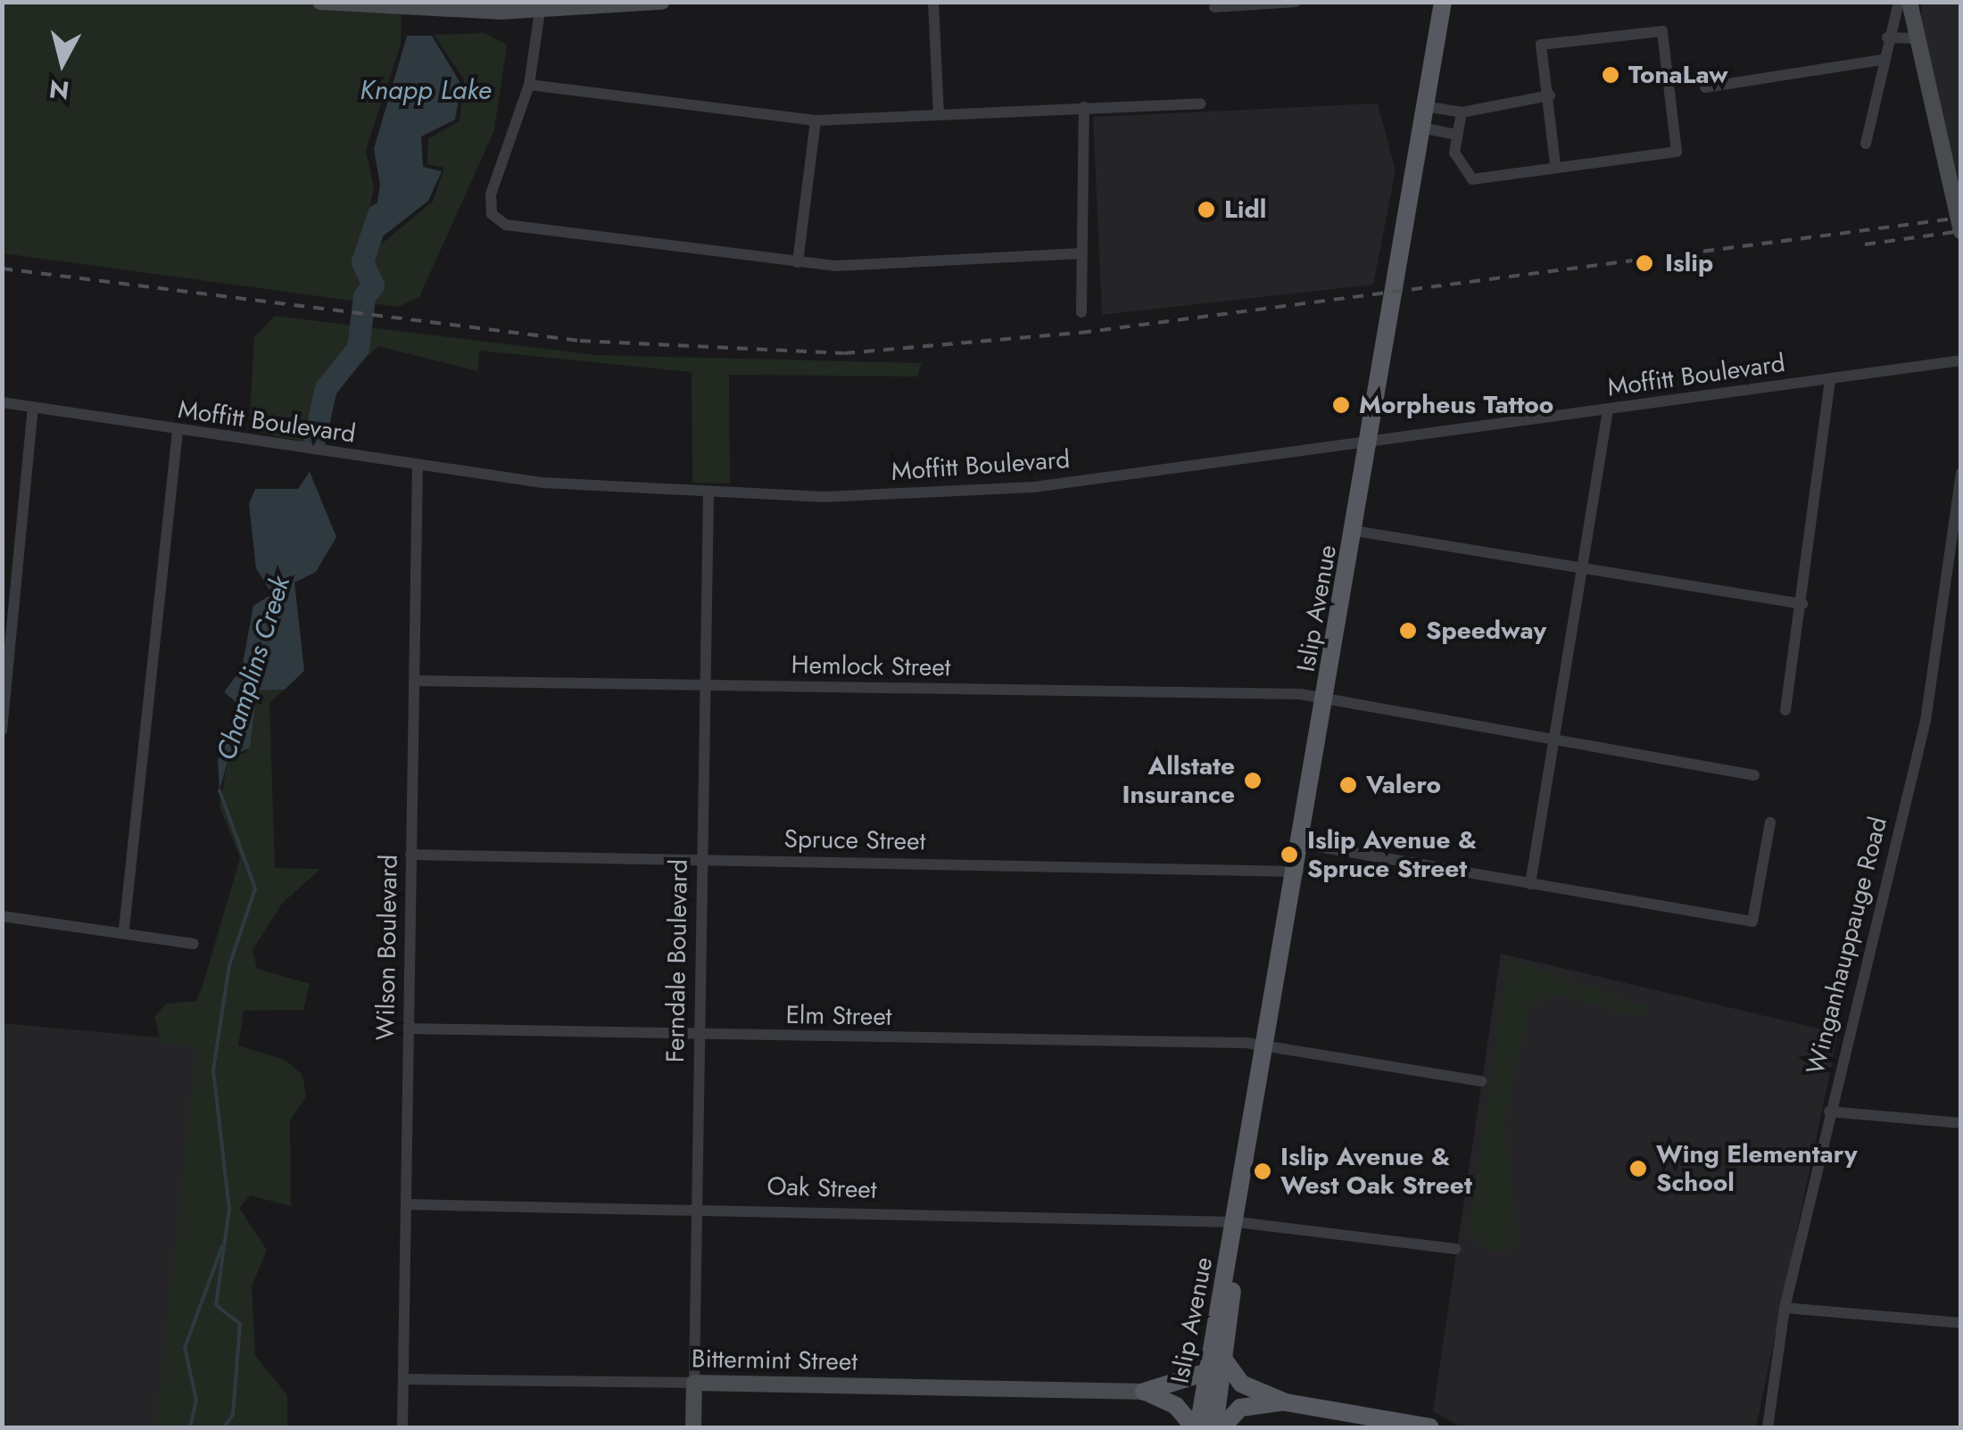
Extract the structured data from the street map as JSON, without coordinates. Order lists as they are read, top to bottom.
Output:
{
  "streets": {
    "main road": ["Islip Avenue"],
    "street": [
      "Moffitt Boulevard",
      "Hemlock Street",
      "Spruce Street",
      "Winganhauppauge Road",
      "Wilson Boulevard",
      "Ferndale Boulevard",
      "Elm Street",
      "Oak Street",
      "Bittermint Street"
    ]
  },
  "crossings": [
    ["Moffitt Boulevard", "Islip Avenue"],
    ["Moffitt Boulevard", "Wilson Boulevard"],
    ["Moffitt Boulevard", "Ferndale Boulevard"],
    ["Islip Avenue", "Hemlock Street"],
    ["Islip Avenue", "Spruce Street"],
    ["Islip Avenue", "Elm Street"],
    ["Islip Avenue", "Oak Street"],
    ["Hemlock Street", "Wilson Boulevard"],
    ["Hemlock Street", "Ferndale Boulevard"],
    ["Spruce Street", "Wilson Boulevard"],
    ["Spruce Street", "Ferndale Boulevard"],
    ["Wilson Boulevard", "Elm Street"],
    ["Wilson Boulevard", "Oak Street"],
    ["Wilson Boulevard", "Bittermint Street"],
    ["Ferndale Boulevard", "Elm Street"],
    ["Ferndale Boulevard", "Oak Street"],
    ["Ferndale Boulevard", "Bittermint Street"]
  ],
  "water": ["Knapp Lake", "Champlins Creek"],
  "places": [
    "TonaLaw",
    "Lidl",
    "Islip",
    "Morpheus Tattoo",
    "Speedway",
    "Allstate Insurance",
    "Valero",
    "Islip Avenue & Spruce Street",
    "Wing Elementary School",
    "Islip Avenue & West Oak Street"
  ],
  "north": "bottom"
}
